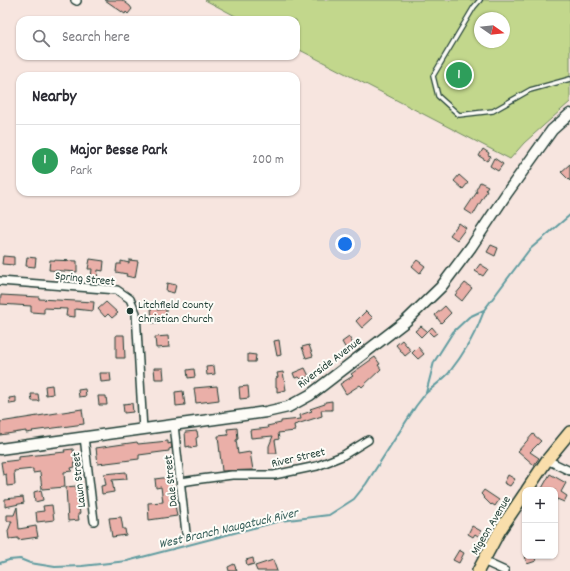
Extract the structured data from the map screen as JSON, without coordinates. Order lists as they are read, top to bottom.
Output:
{
  "streets": {
    "main road": ["Migeon Avenue"],
    "street": [
      "Spring Street",
      "Riverside Avenue",
      "River Street",
      "Lawn Street",
      "Dale Street"
    ]
  },
  "crossings": [
    ["Spring Street", "Riverside Avenue"],
    ["Riverside Avenue", "Lawn Street"],
    ["Riverside Avenue", "Dale Street"],
    ["River Street", "Dale Street"]
  ],
  "water": ["West Branch Naugatuck River"],
  "places": ["Litchfield County Christian Church"],
  "north": "right",
  "page": {
    "search": "Search here",
    "pins": "1",
    "heading": "Nearby",
    "list": [
      {
        "mark": "1",
        "name": "Major Besse Park",
        "note": "Park",
        "value": "200 m"
      }
    ],
    "map_buttons": ["+", "−"]
  }
}
